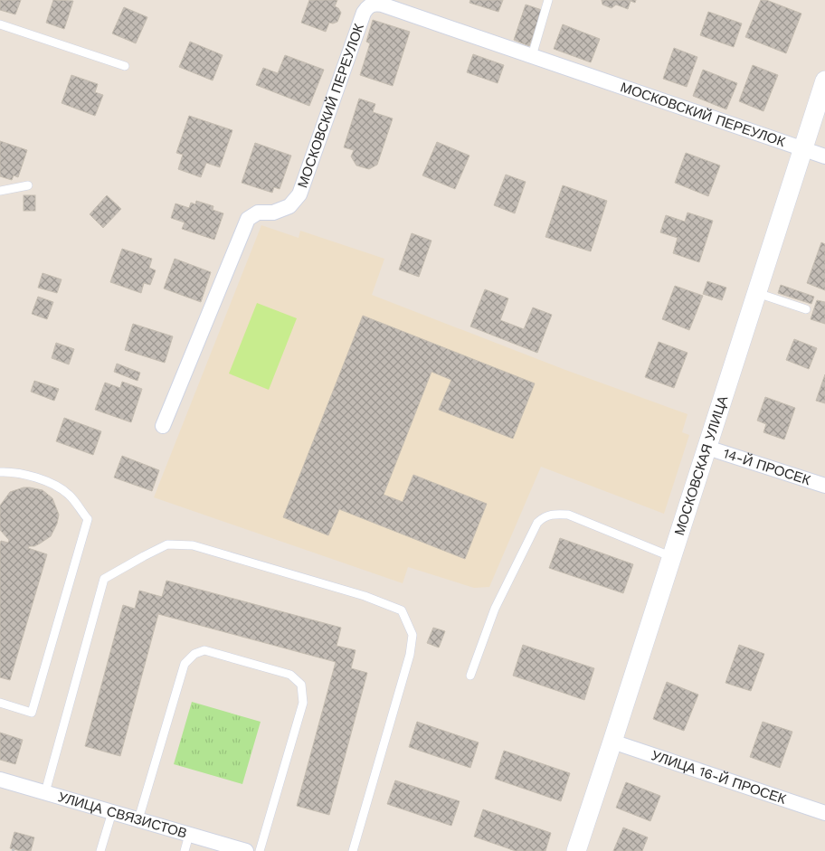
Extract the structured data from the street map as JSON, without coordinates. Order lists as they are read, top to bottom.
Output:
{
  "streets": {
    "street": [
      "МОСКОВСКИЙ ПЕРЕУЛОК",
      "МОСКОВСКАЯ УЛИЦА",
      "14-Й ПРОСЕК",
      "УЛИЦА 16-Й ПРОСЕК",
      "УЛИЦА СВЯЗИСТОВ"
    ]
  },
  "crossings": [
    ["МОСКОВСКИЙ ПЕРЕУЛОК", "МОСКОВСКАЯ УЛИЦА"],
    ["МОСКОВСКАЯ УЛИЦА", "14-Й ПРОСЕК"],
    ["МОСКОВСКАЯ УЛИЦА", "УЛИЦА 16-Й ПРОСЕК"]
  ]
}
